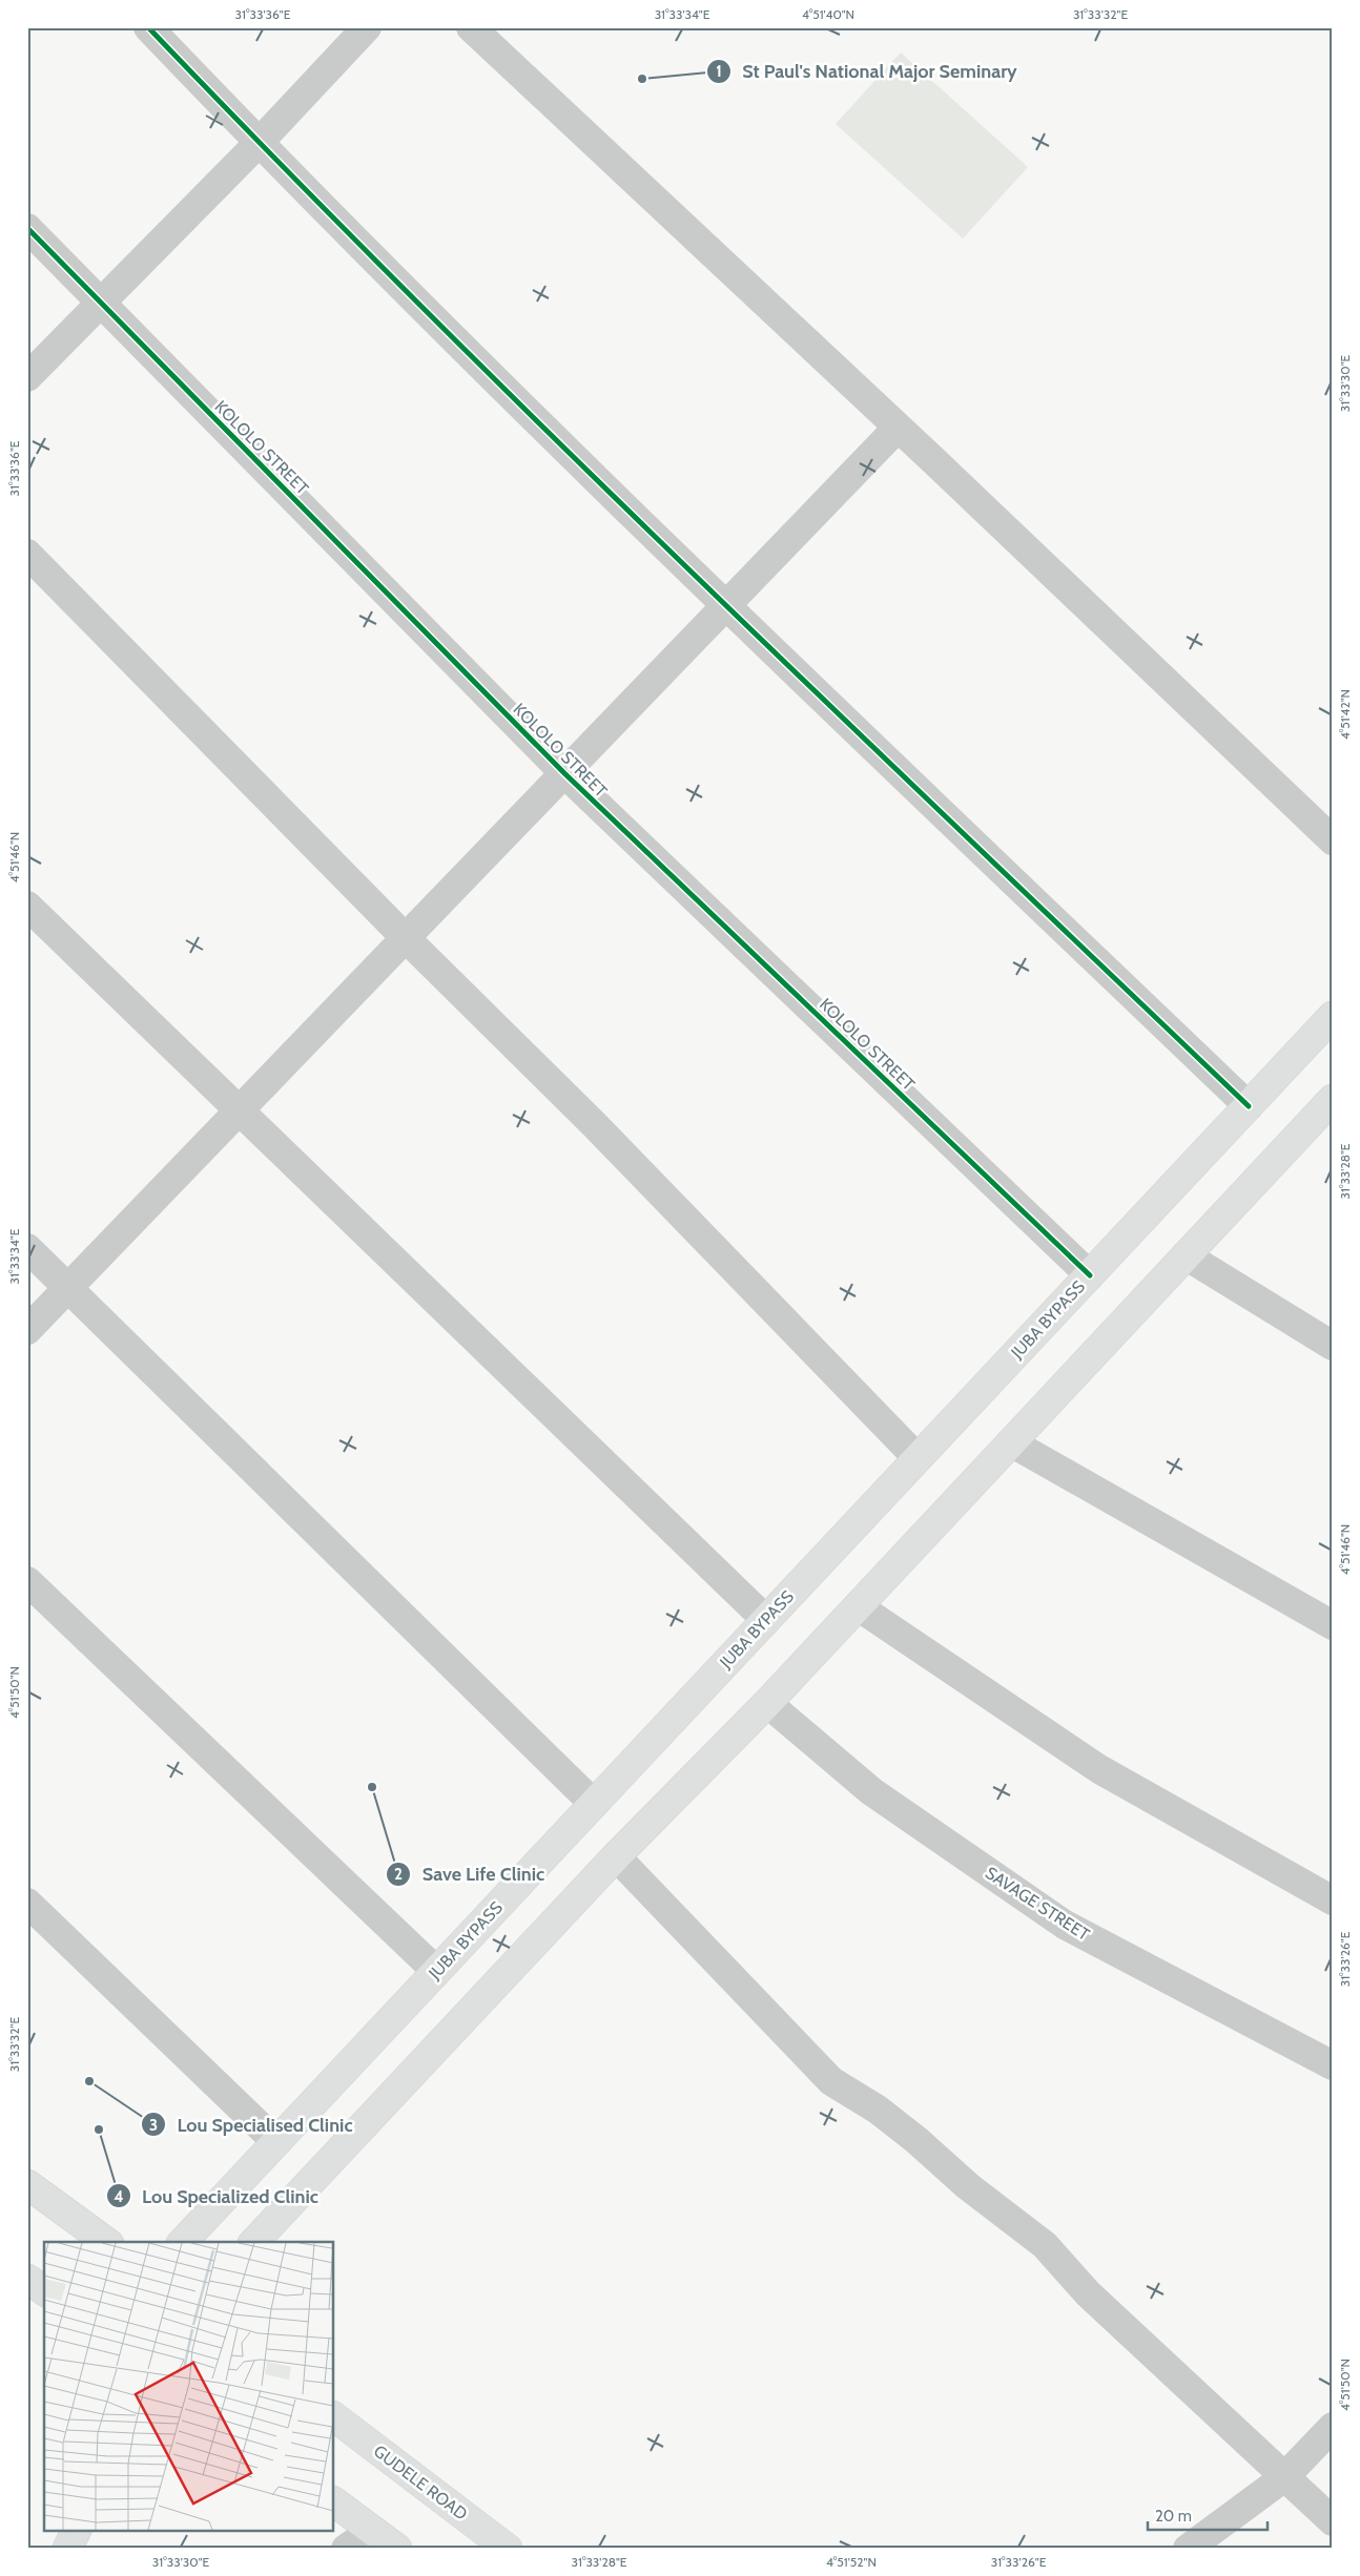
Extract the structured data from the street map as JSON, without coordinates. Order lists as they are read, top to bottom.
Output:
{
  "streets": {
    "main road": ["JUBA BYPASS", "GUDELE ROAD"],
    "street": ["KOLOLO STREET", "SAVAGE STREET"]
  },
  "crossings": [
    ["KOLOLO STREET", "JUBA BYPASS"]
  ],
  "places": [
    "St Paul's National Major Seminary",
    "Save Life Clinic",
    "Lou Specialised Clinic",
    "Lou Specialized Clinic"
  ],
  "scale_bar": "20 m",
  "coordinates": [
    "31°33'36\"E",
    "31°33'34\"E",
    "4°51'40\"N",
    "31°33'32\"E",
    "31°33'30\"E",
    "4°51'42\"N",
    "4°51'46\"N",
    "31°33'28\"E",
    "4°51'50\"N",
    "31°33'26\"E",
    "4°51'52\"N"
  ]
}
